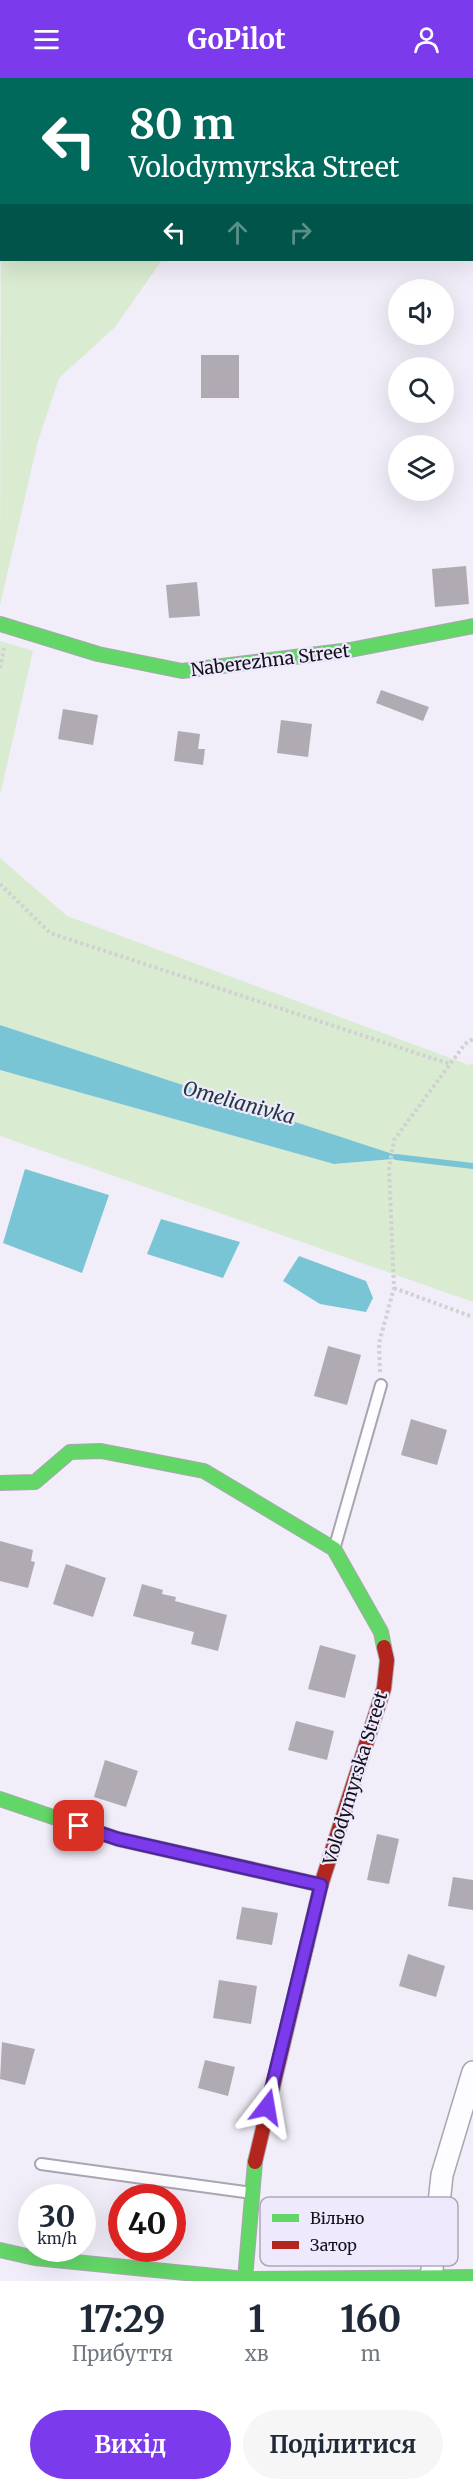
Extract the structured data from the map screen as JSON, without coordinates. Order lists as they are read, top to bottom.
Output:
{
  "streets": {
    "street": ["Naberezhna Street", "Volodymyrska Street"]
  },
  "water": ["Omelianivka"],
  "legend": ["Вільно", "Затор"],
  "page": {
    "header": "GoPilot",
    "turn": ["80 m", "Volodymyrska Street"],
    "speed": "30 km/h",
    "limit": "40",
    "eta": [
      "17:29",
      "Прибуття",
      "1",
      "хв",
      "160",
      "m"
    ],
    "buttons": ["Вихід", "Поділитися"]
  }
}
